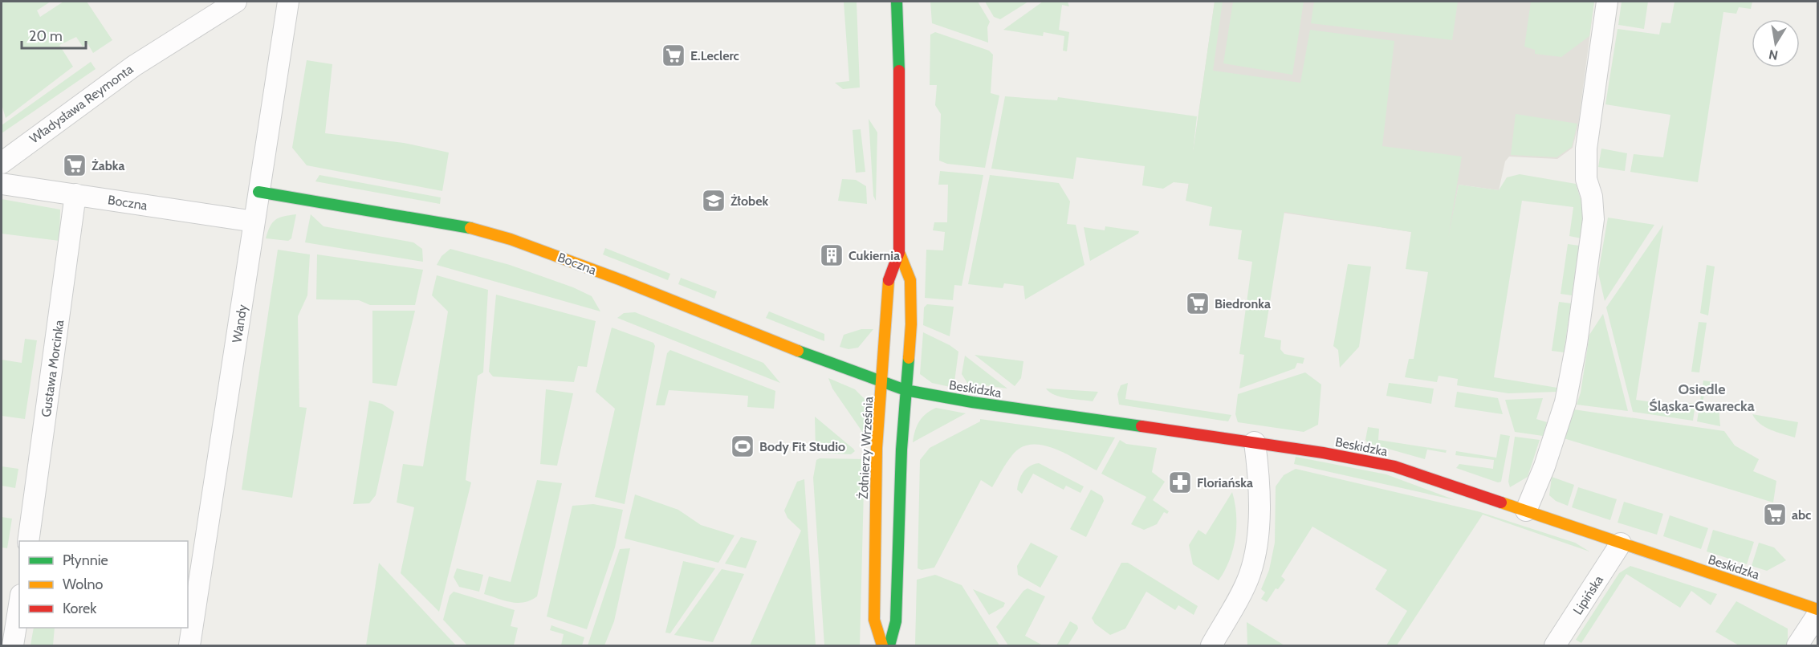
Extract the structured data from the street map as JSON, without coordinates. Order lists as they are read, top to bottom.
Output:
{
  "streets": {
    "street": [
      "Władysława Reymonta",
      "Boczna",
      "Wandy",
      "Gustawa Morcinka",
      "Beskidzka",
      "Żołnierzy Września",
      "Lipińska"
    ]
  },
  "crossings": [
    ["Boczna", "Wandy"],
    ["Boczna", "Gustawa Morcinka"],
    ["Boczna", "Beskidzka"],
    ["Boczna", "Żołnierzy Września"],
    ["Beskidzka", "Żołnierzy Września"],
    ["Beskidzka", "Lipińska"]
  ],
  "districts": ["Osiedle Śląska-Gwarecka"],
  "places": {
    "supermarket": [
      "E.Leclerc",
      "Żabka",
      "Biedronka",
      "abc"
    ],
    "school or university": ["Żłobek"],
    "building": ["Cukiernia"],
    "sports": ["Body Fit Studio"],
    "pharmacy": ["Floriańska"]
  },
  "legend": ["Płynnie", "Wolno", "Korek"],
  "scale_bar": "20 m",
  "north": "bottom"
}
